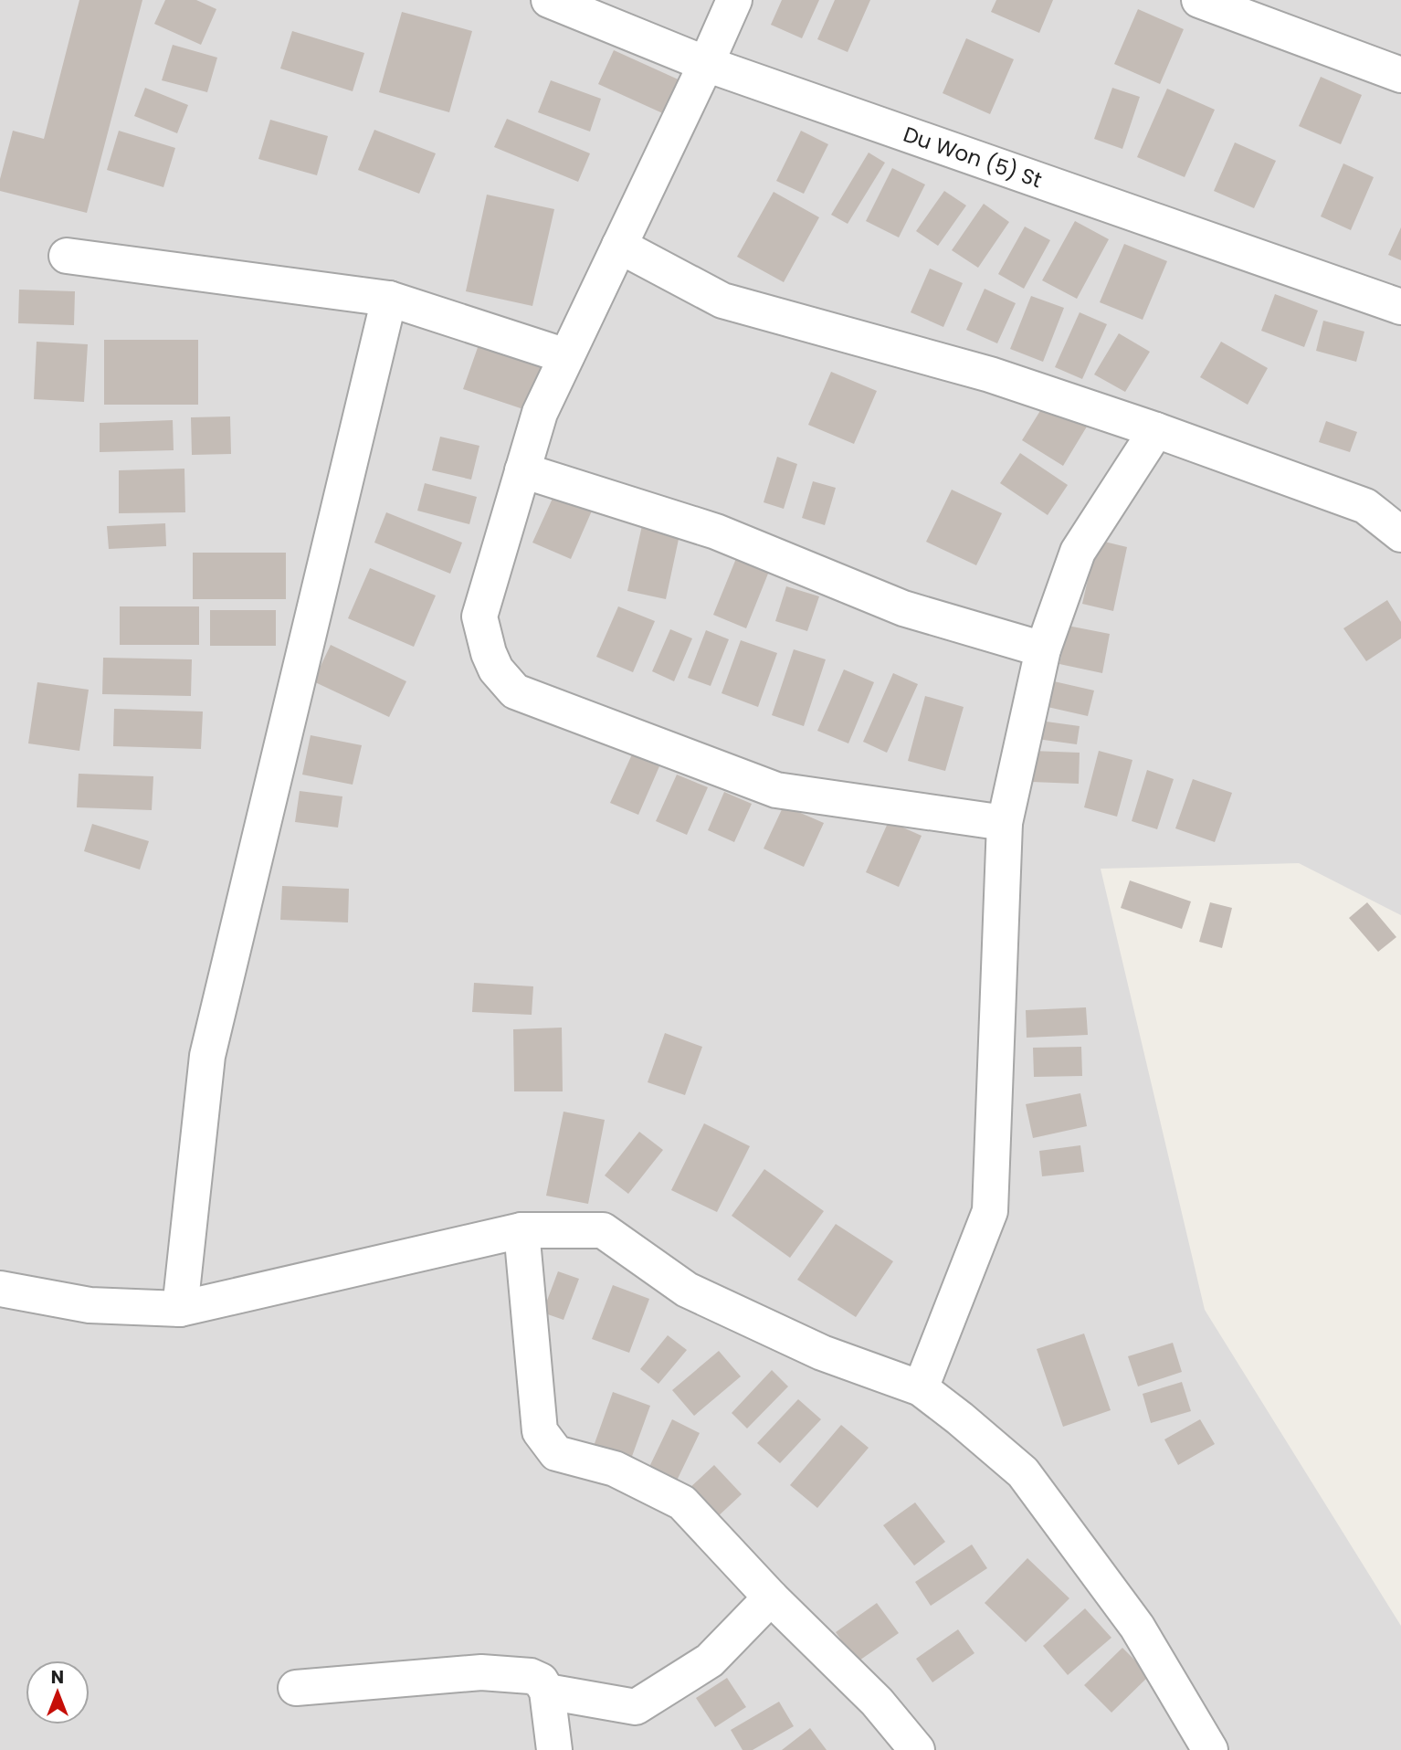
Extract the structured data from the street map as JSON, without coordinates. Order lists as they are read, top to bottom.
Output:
{
  "streets": {
    "street": ["Du Won (5) St"]
  },
  "north": "top"
}
